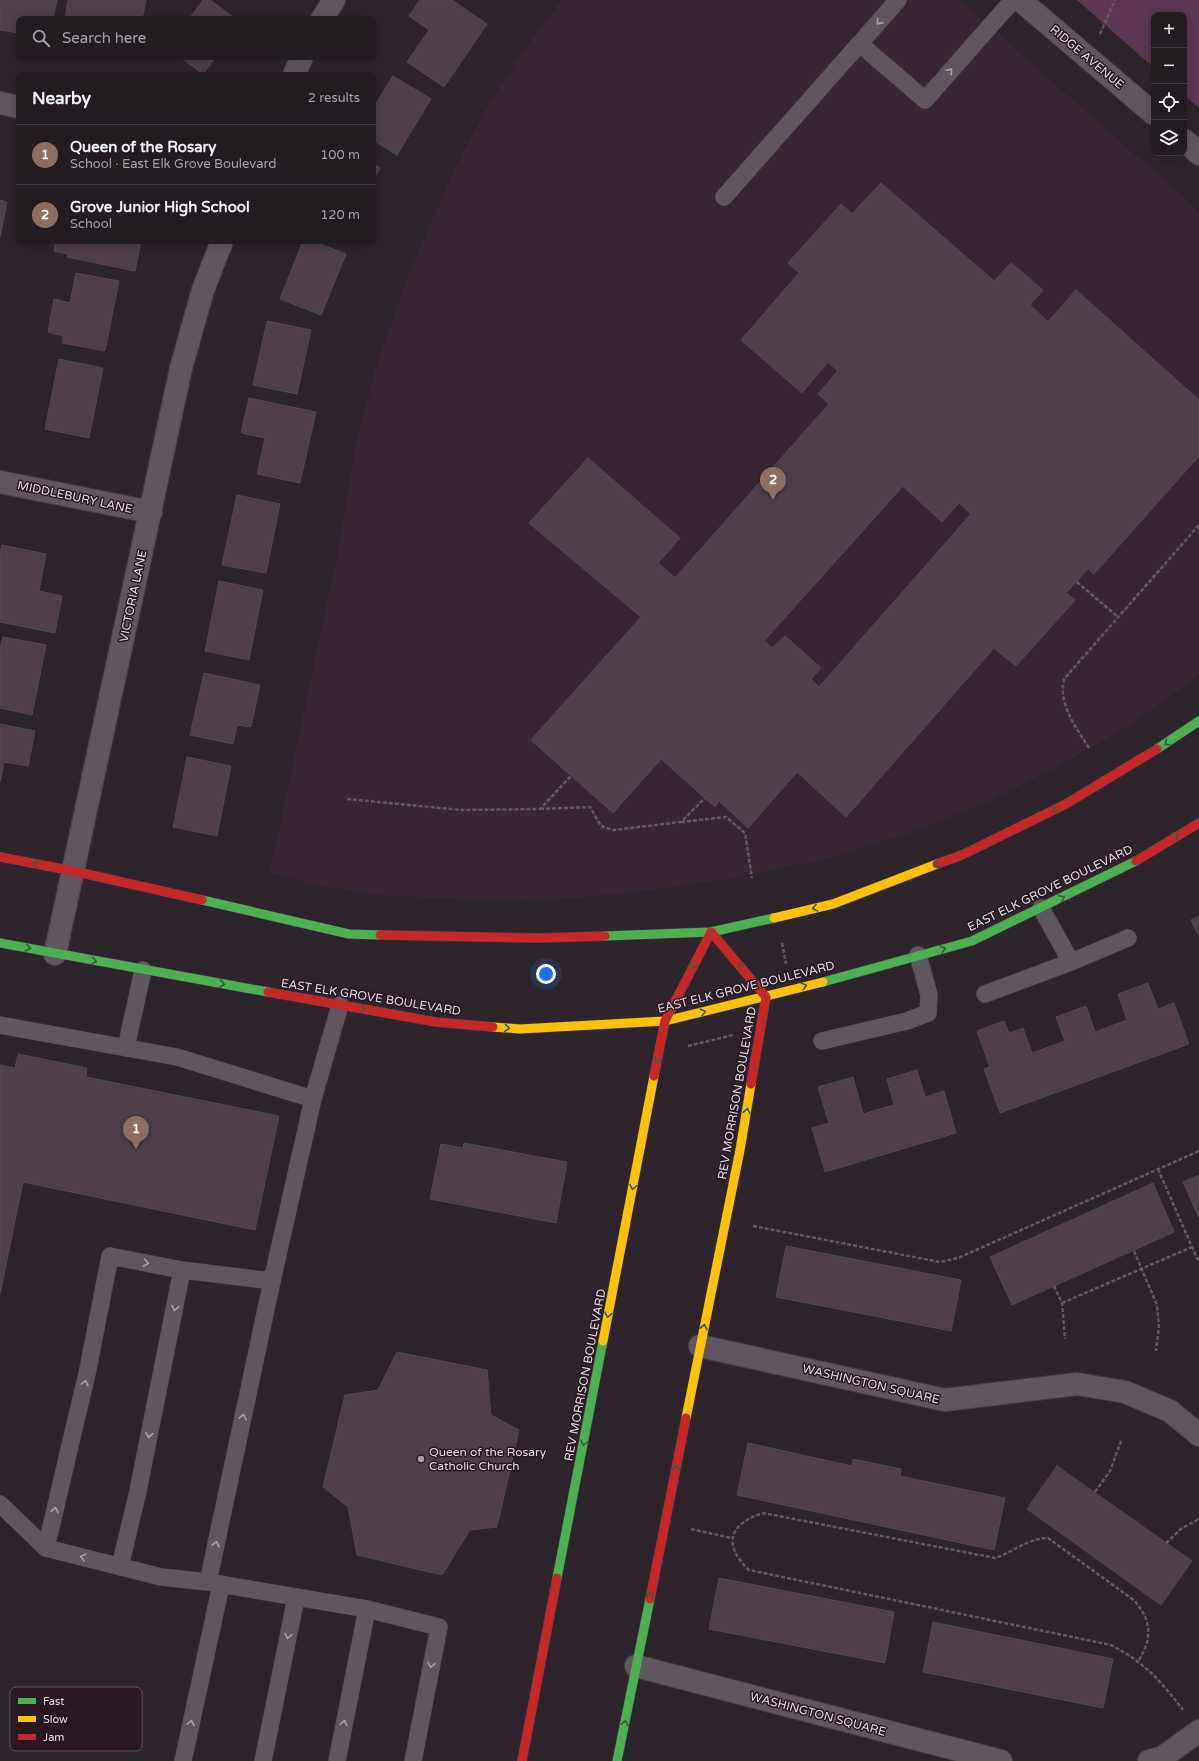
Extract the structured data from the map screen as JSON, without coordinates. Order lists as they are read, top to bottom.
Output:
{
  "streets": {
    "street": [
      "RIDGE AVENUE",
      "MIDDLEBURY LANE",
      "VICTORIA LANE",
      "EAST ELK GROVE BOULEVARD",
      "REV MORRISON BOULEVARD",
      "WASHINGTON SQUARE"
    ]
  },
  "crossings": [
    ["MIDDLEBURY LANE", "VICTORIA LANE"],
    ["VICTORIA LANE", "EAST ELK GROVE BOULEVARD"],
    ["EAST ELK GROVE BOULEVARD", "REV MORRISON BOULEVARD"],
    ["REV MORRISON BOULEVARD", "WASHINGTON SQUARE"]
  ],
  "places": ["Queen of the Rosary Catholic Church"],
  "legend": ["Fast", "Slow", "Jam"],
  "page": {
    "map_buttons": ["+", "−"],
    "search": "Search here",
    "heading": ["Nearby", "2 results"],
    "list": [
      {
        "mark": "1",
        "name": "Queen of the Rosary",
        "note": "School · East Elk Grove Boulevard",
        "value": "100 m"
      },
      {
        "mark": "2",
        "name": "Grove Junior High School",
        "note": "School",
        "value": "120 m"
      }
    ],
    "pins": ["2", "1"]
  }
}
